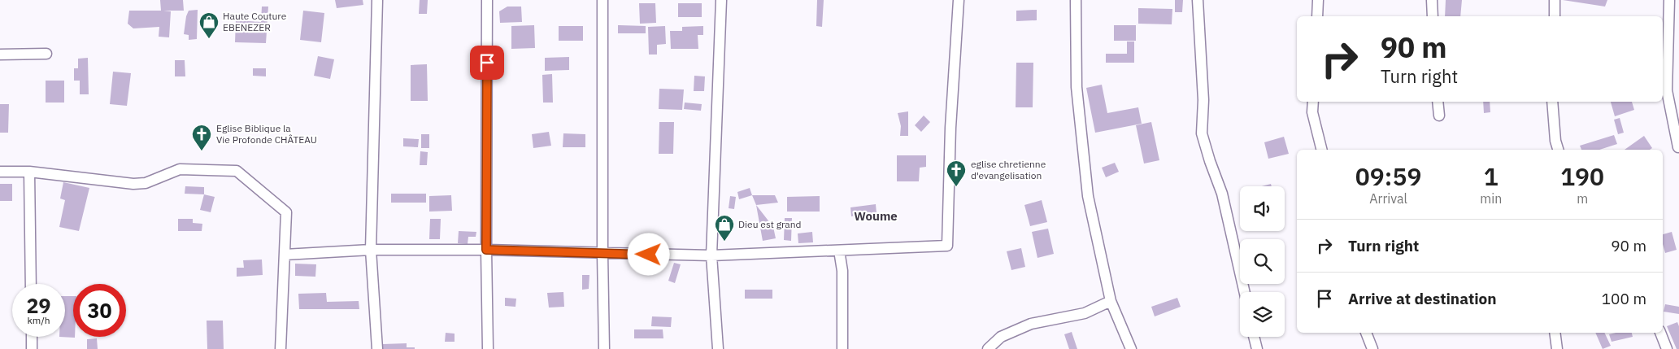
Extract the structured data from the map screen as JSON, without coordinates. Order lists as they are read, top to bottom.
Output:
{
  "districts": ["Woume"],
  "places": {
    "shop": ["Haute Couture EBENEZER", "Dieu est grand"],
    "church": ["Eglise Biblique la Vie Profonde CHÂTEAU", "eglise chretienne d'evangelisation"]
  },
  "page": {
    "turn": ["90 m", "Turn right"],
    "eta": [
      "09:59",
      "Arrival",
      "1",
      "min",
      "190",
      "m"
    ],
    "list": [
      {
        "name": "Turn right",
        "value": "90 m"
      },
      {
        "name": "Arrive at destination",
        "value": "100 m"
      }
    ],
    "speed": "29 km/h",
    "limit": "30"
  }
}
